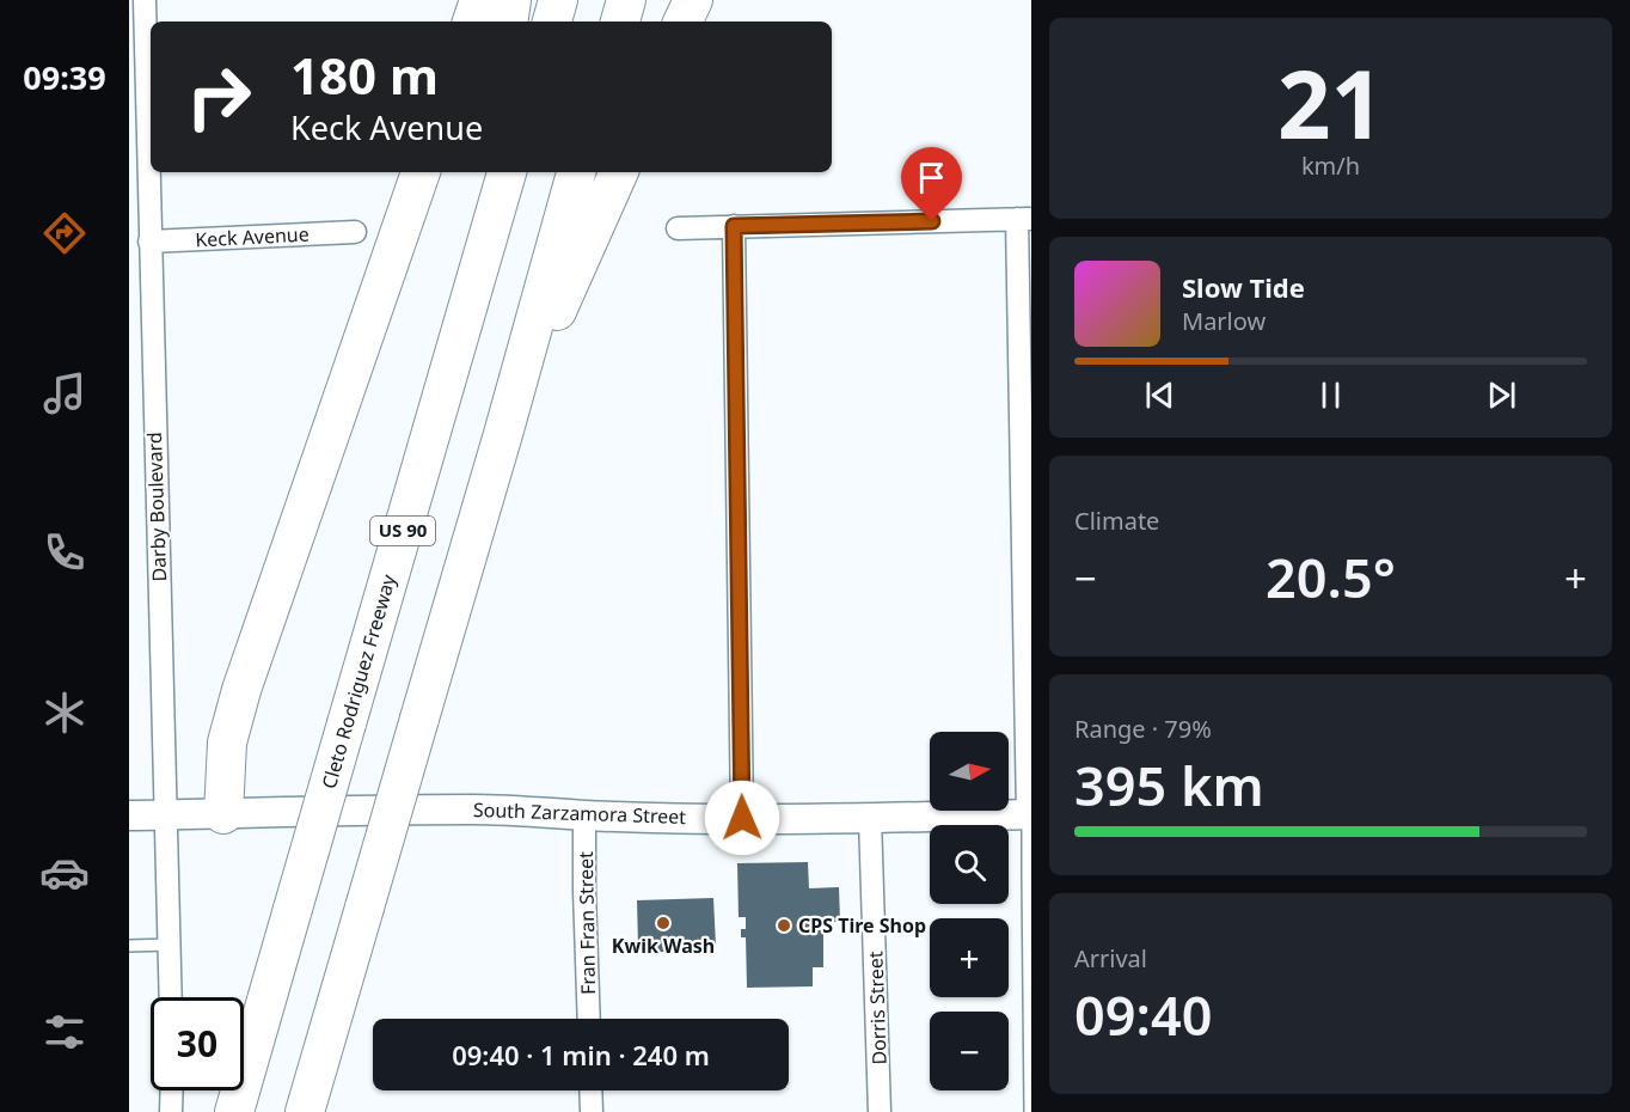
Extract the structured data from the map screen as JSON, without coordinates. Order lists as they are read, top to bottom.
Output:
{
  "streets": {
    "highway": ["US 90", "Cleto Rodriguez Freeway"],
    "main road": ["South Zarzamora Street"],
    "street": [
      "Keck Avenue",
      "Darby Boulevard",
      "Fran Fran Street",
      "Dorris Street"
    ]
  },
  "crossings": [
    ["Keck Avenue", "Darby Boulevard"],
    ["Darby Boulevard", "South Zarzamora Street"],
    ["South Zarzamora Street", "Fran Fran Street"],
    ["South Zarzamora Street", "Dorris Street"]
  ],
  "places": ["Kwik Wash", "CPS Tire Shop"],
  "north": "right",
  "page": {
    "tabs": "09:39",
    "tile": [
      ["21", "km/h"],
      "Climate",
      ["Range · 79%", "395 km"],
      ["Arrival", "09:40"]
    ],
    "turn": ["180 m", "Keck Avenue"],
    "song": ["Slow Tide", "Marlow"],
    "heat": ["−", "20.5°", "+"],
    "map_buttons": ["+", "−"],
    "limit": "30",
    "trip": "09:40 · 1 min · 240 m"
  }
}
